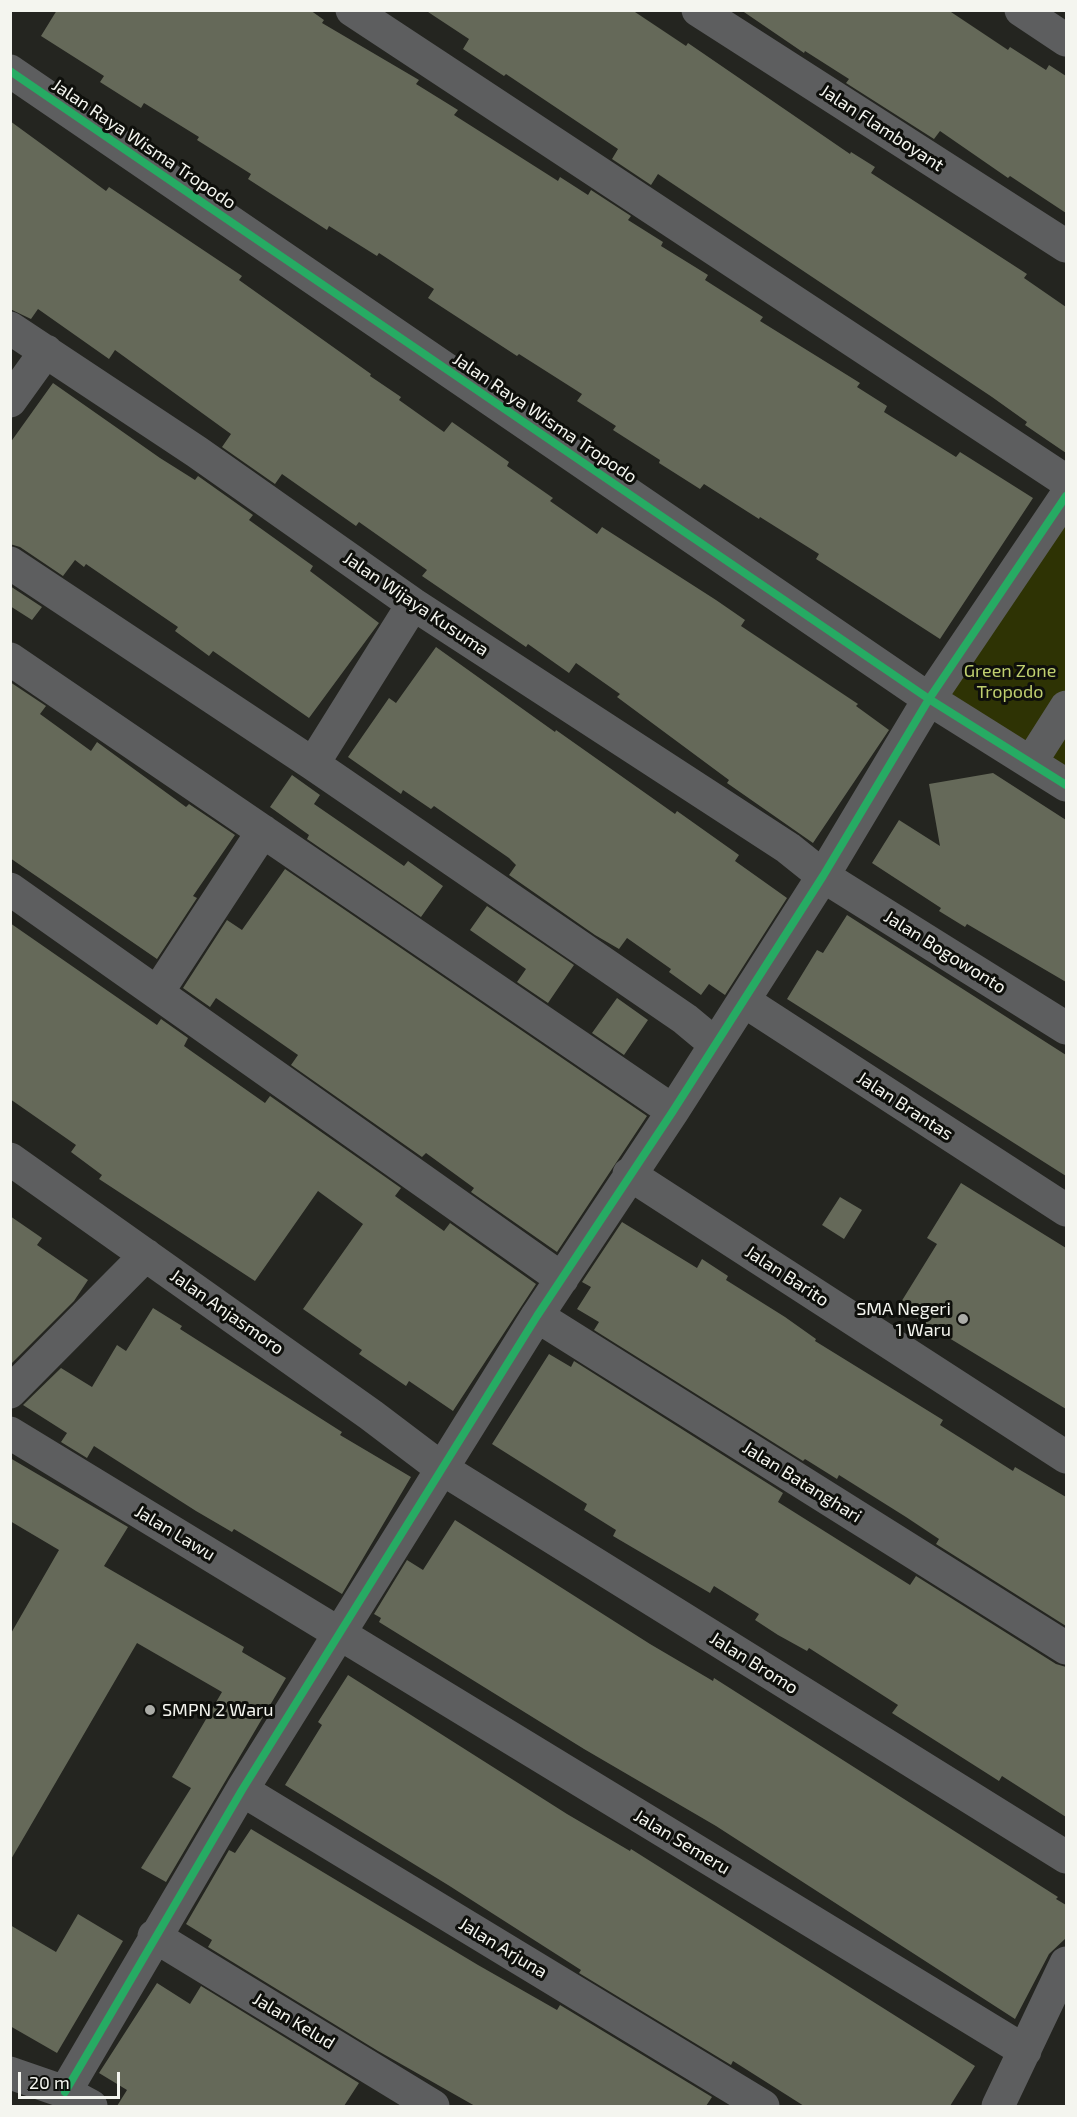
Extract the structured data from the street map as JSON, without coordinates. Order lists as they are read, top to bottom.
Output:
{
  "streets": {
    "street": [
      "Jalan Flamboyant",
      "Jalan Raya Wisma Tropodo",
      "Jalan Wijaya Kusuma",
      "Jalan Bogowonto",
      "Jalan Brantas",
      "Jalan Barito",
      "Jalan Anjasmoro",
      "Jalan Batanghari",
      "Jalan Lawu",
      "Jalan Bromo",
      "Jalan Semeru",
      "Jalan Arjuna",
      "Jalan Kelud"
    ]
  },
  "crossings": [
    ["Jalan Wijaya Kusuma", "Jalan Bogowonto"],
    ["Jalan Anjasmoro", "Jalan Bromo"],
    ["Jalan Lawu", "Jalan Semeru"]
  ],
  "parks": ["Green Zone Tropodo"],
  "places": ["SMA Negeri 1 Waru", "SMPN 2 Waru"],
  "scale_bar": "20 m"
}
